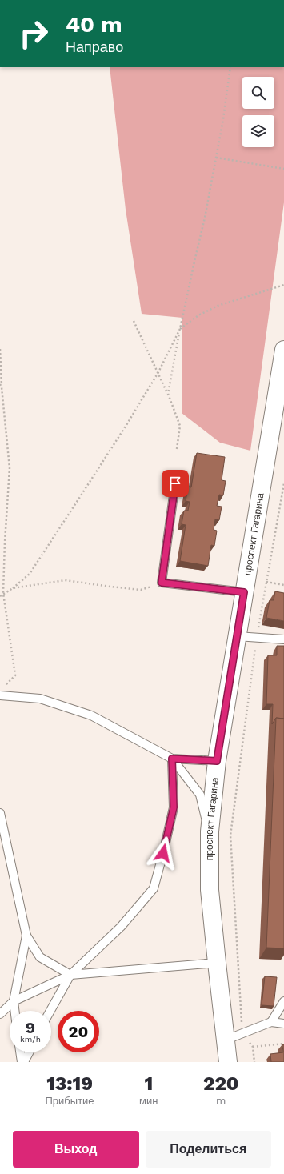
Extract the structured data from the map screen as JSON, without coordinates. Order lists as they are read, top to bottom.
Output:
{
  "streets": {
    "street": ["проспект Гагарина"]
  },
  "page": {
    "turn": ["40 m", "Направо"],
    "speed": "9 km/h",
    "limit": "20",
    "eta": [
      "13:19",
      "Прибытие",
      "1",
      "мин",
      "220",
      "m"
    ],
    "buttons": ["Выход", "Поделиться"]
  }
}
